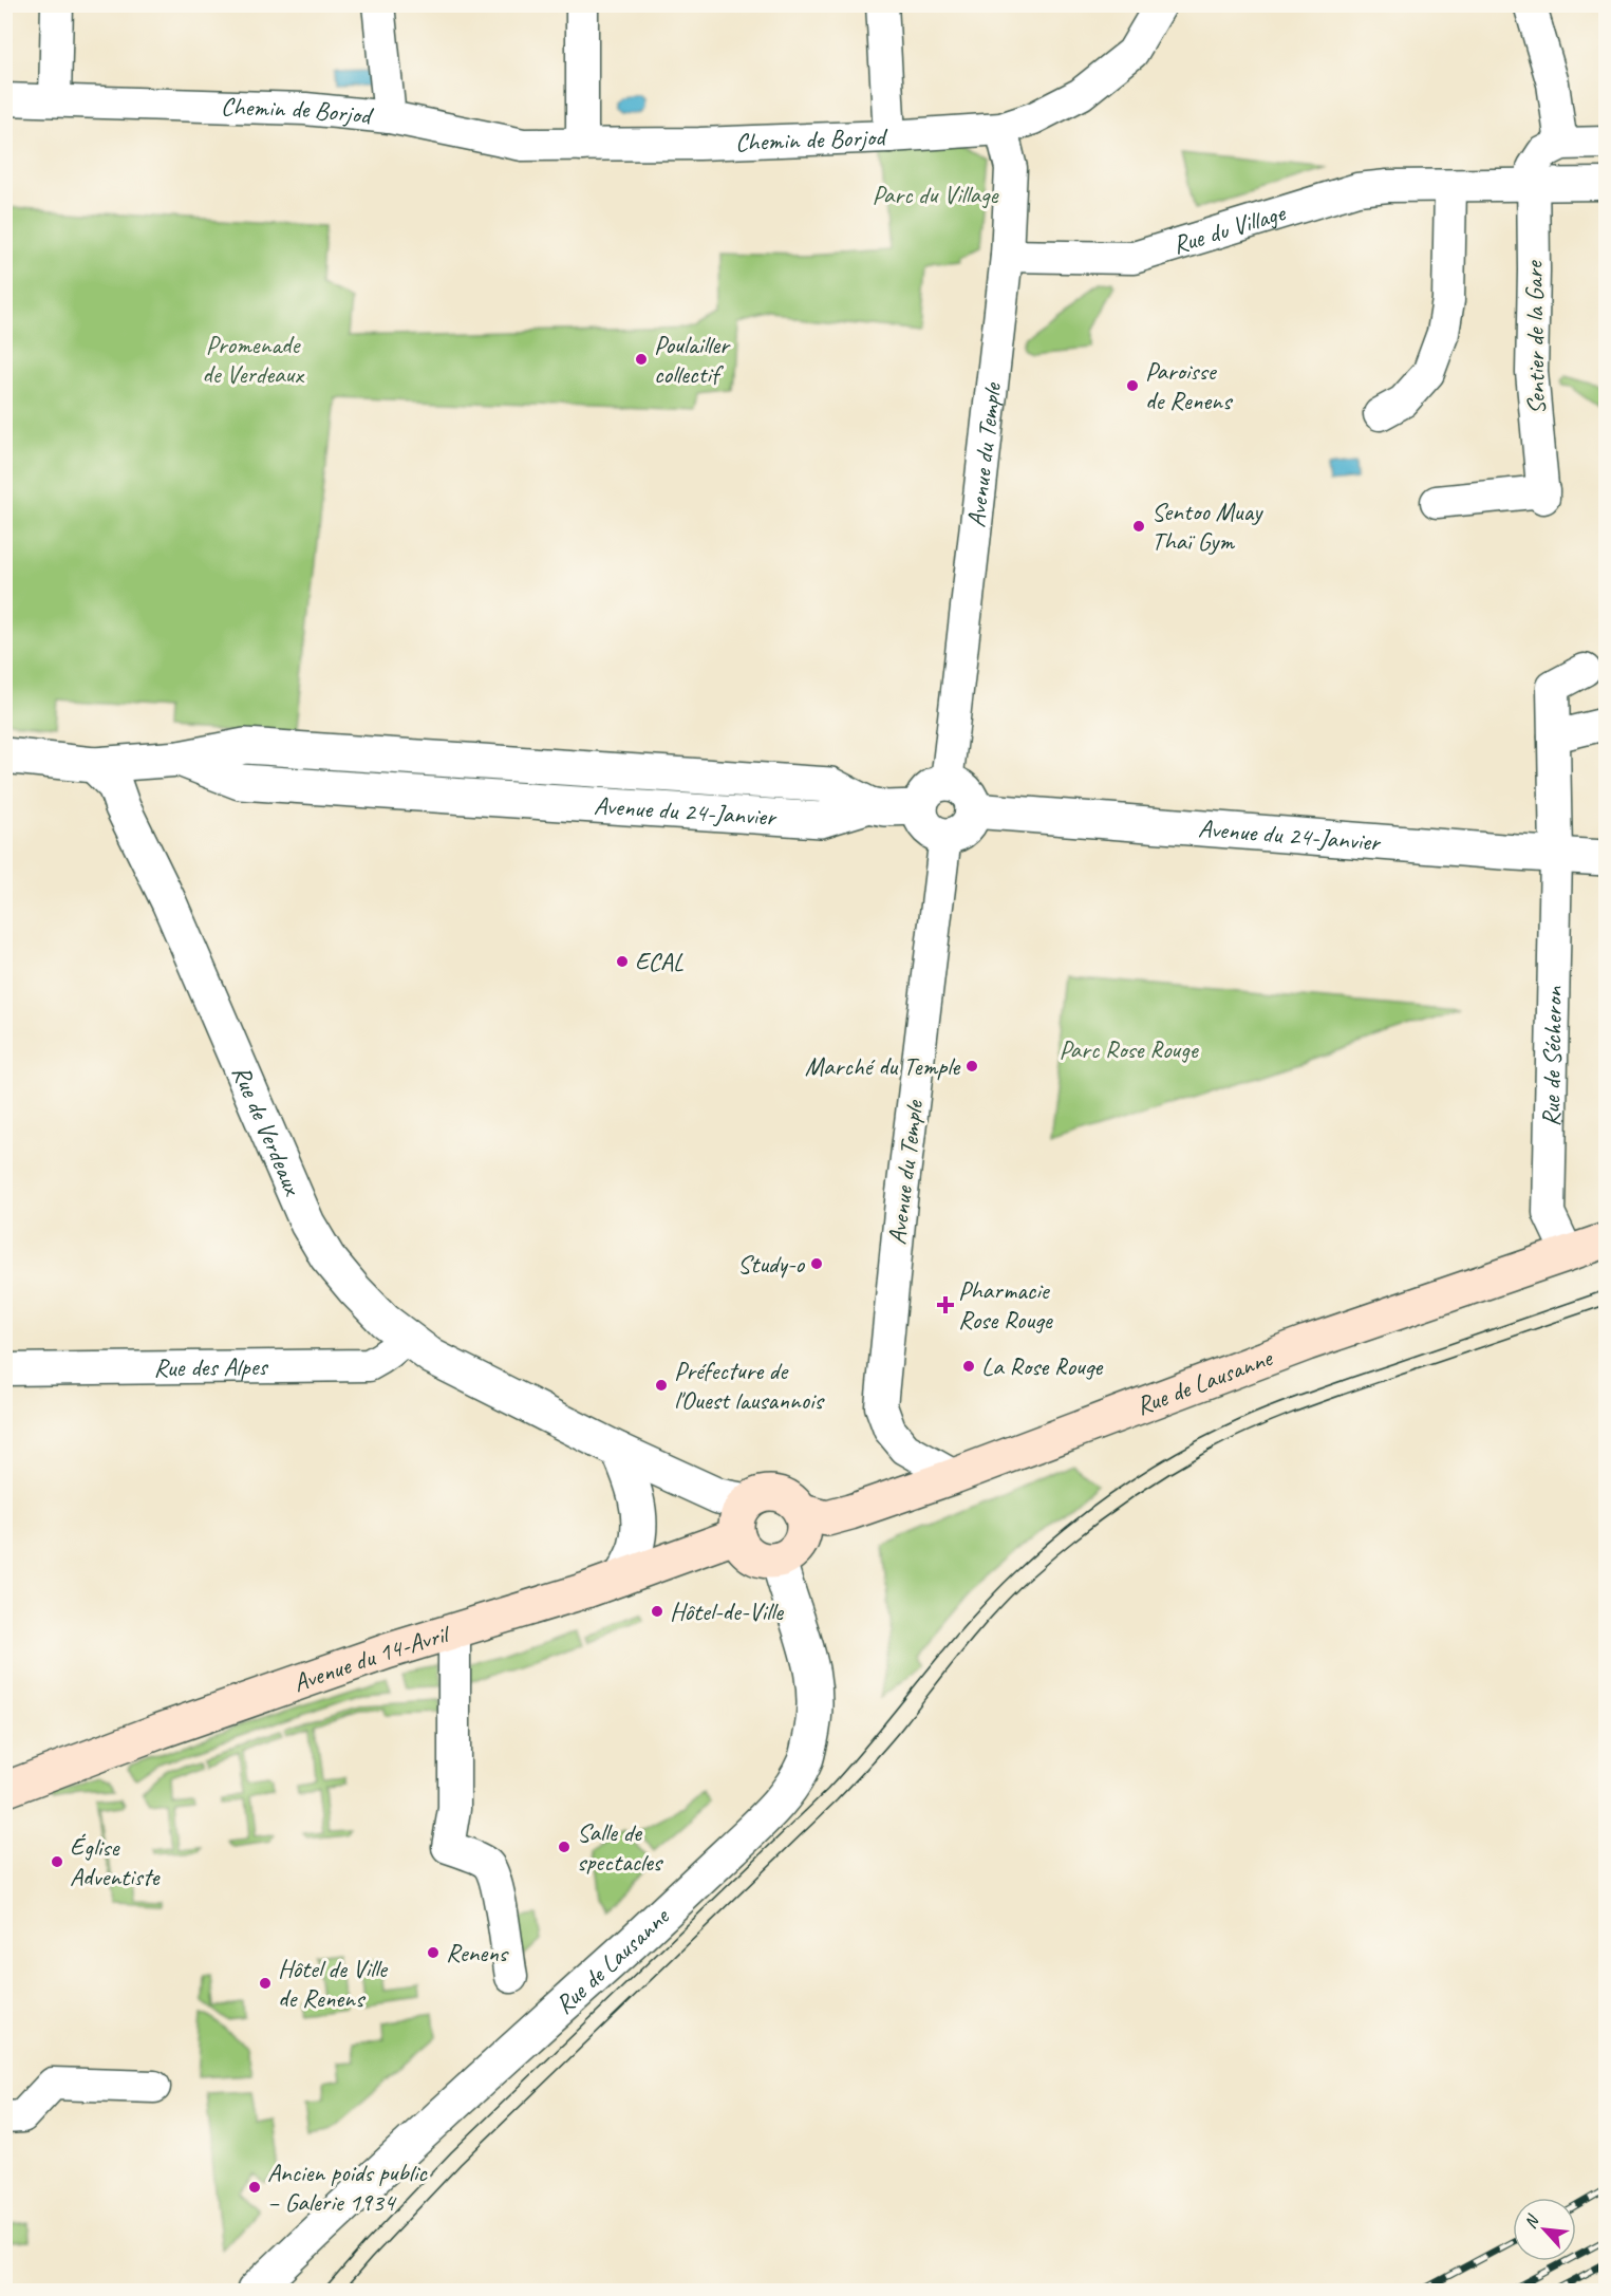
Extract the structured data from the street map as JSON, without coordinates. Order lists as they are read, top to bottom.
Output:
{
  "streets": {
    "main road": ["Rue de Lausanne", "Avenue du 14-Avril"],
    "street": [
      "Chemin de Borjod",
      "Rue du Village",
      "Sentier de la Gare",
      "Avenue du Temple",
      "Avenue du 24-Janvier",
      "Rue de Sécheron",
      "Rue de Verdeaux",
      "Rue des Alpes"
    ]
  },
  "crossings": [
    ["Chemin de Borjod", "Avenue du Temple"],
    ["Rue du Village", "Sentier de la Gare"],
    ["Rue du Village", "Avenue du Temple"],
    ["Avenue du Temple", "Avenue du 24-Janvier"],
    ["Avenue du Temple", "Rue de Lausanne"],
    ["Avenue du 24-Janvier", "Rue de Sécheron"],
    ["Avenue du 24-Janvier", "Rue de Verdeaux"],
    ["Rue de Sécheron", "Rue de Lausanne"],
    ["Rue de Verdeaux", "Rue des Alpes"],
    ["Rue de Verdeaux", "Rue de Lausanne"],
    ["Rue de Verdeaux", "Avenue du 14-Avril"],
    ["Rue de Lausanne", "Avenue du 14-Avril"]
  ],
  "parks": ["Parc du Village", "Promenade de Verdeaux", "Parc Rose Rouge"],
  "places": {
    "other": [
      "Poulailler collectif",
      "Paroisse de Renens",
      "Sentoo Muay Thaï Gym",
      "ECAL",
      "Marché du Temple",
      "Study-o",
      "La Rose Rouge",
      "Préfecture de l'Ouest lausannois",
      "Hôtel-de-Ville",
      "Salle de spectacles",
      "Église Adventiste",
      "Renens",
      "Hôtel de Ville de Renens",
      "Ancien poids public – Galerie 1934"
    ],
    "health": ["Pharmacie Rose Rouge"]
  },
  "north": "top left"
}
